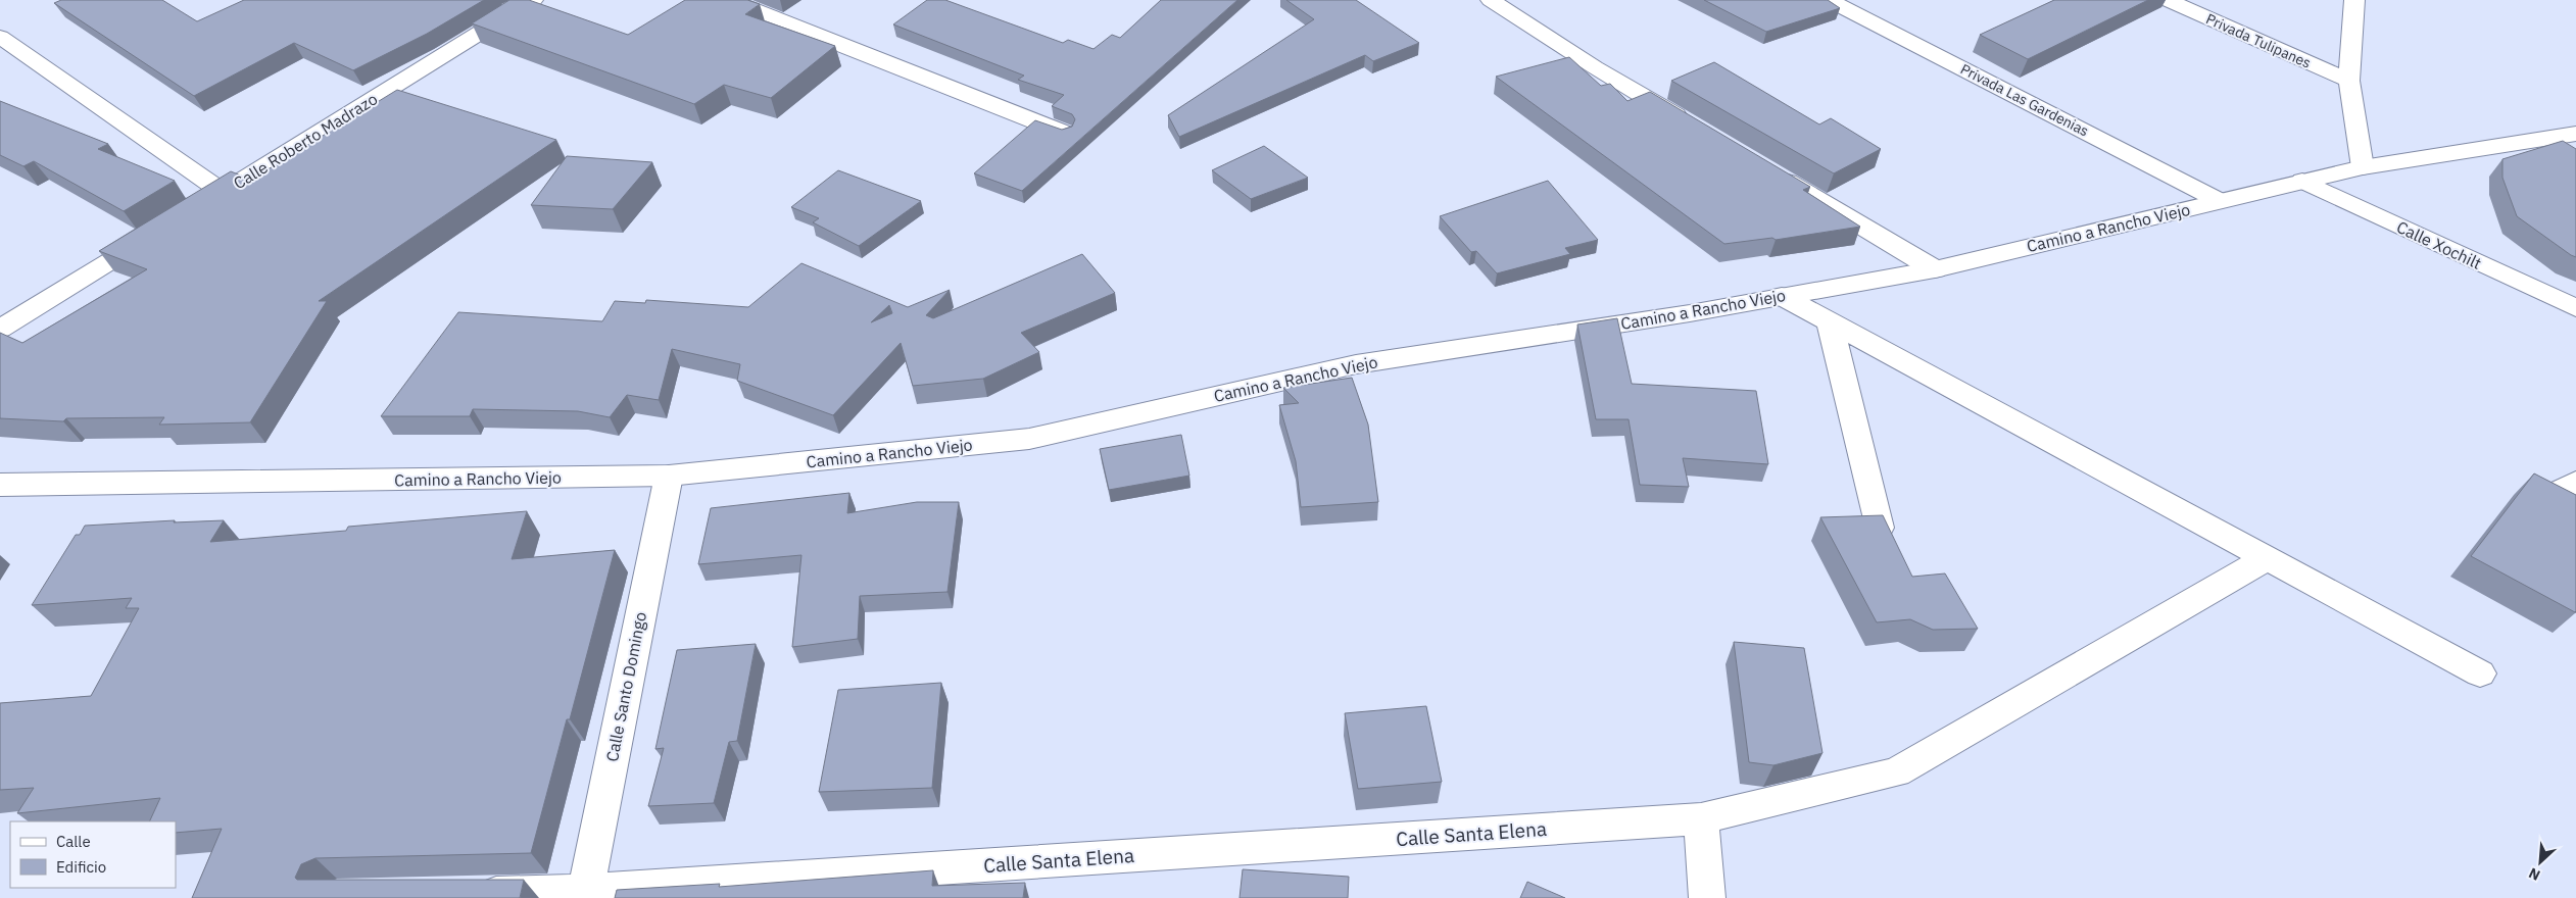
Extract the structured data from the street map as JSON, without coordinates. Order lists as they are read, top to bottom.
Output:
{
  "streets": {
    "street": [
      "Privada Tulipanes",
      "Privada Las Gardenias",
      "Calle Roberto Madrazo",
      "Camino a Rancho Viejo",
      "Calle Xochilt",
      "Calle Santo Domingo",
      "Calle Santa Elena"
    ]
  },
  "crossings": [
    ["Privada Las Gardenias", "Camino a Rancho Viejo"],
    ["Camino a Rancho Viejo", "Calle Xochilt"],
    ["Camino a Rancho Viejo", "Calle Santo Domingo"],
    ["Calle Santo Domingo", "Calle Santa Elena"]
  ],
  "legend": ["Calle", "Edificio"],
  "north": "bottom left"
}
